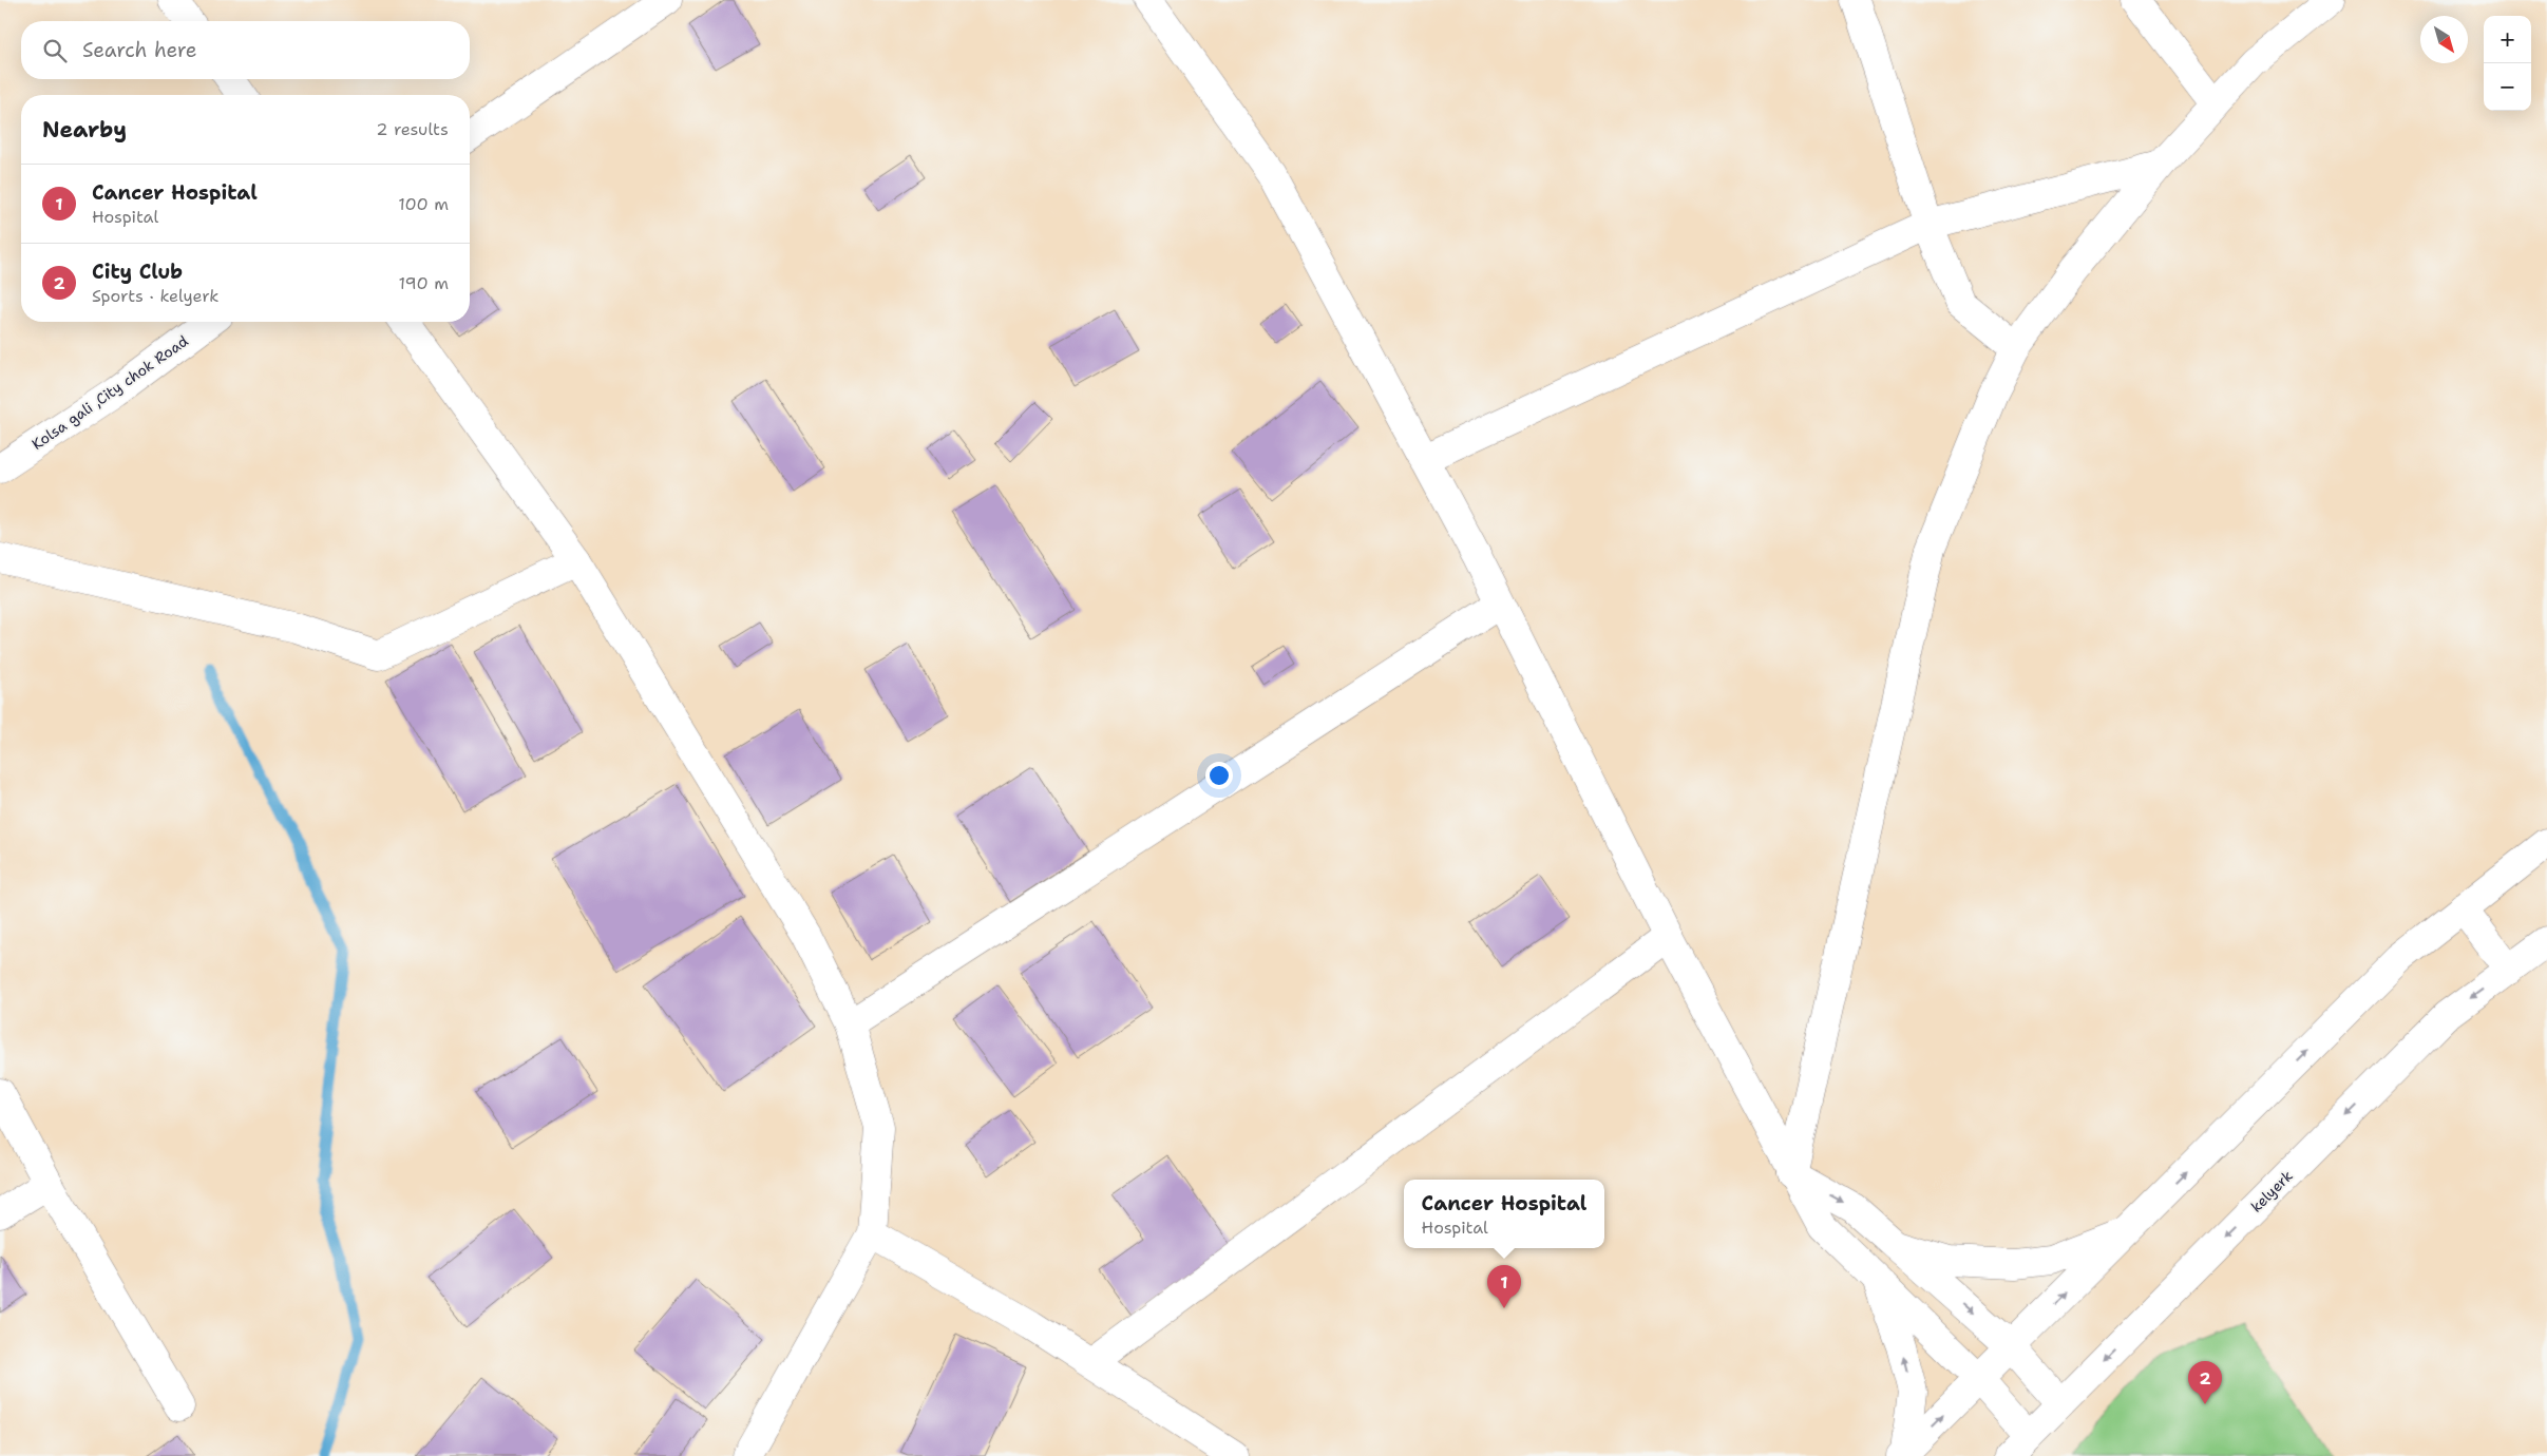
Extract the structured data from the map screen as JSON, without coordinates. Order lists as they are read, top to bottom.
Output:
{
  "streets": {
    "street": ["Kolsa gali ,City chok Road", "kelyerk"]
  },
  "north": "bottom right",
  "page": {
    "map_buttons": ["+", "−"],
    "search": "Search here",
    "heading": ["Nearby", "2 results"],
    "list": [
      {
        "mark": "1",
        "name": "Cancer Hospital",
        "note": "Hospital",
        "value": "100 m"
      },
      {
        "mark": "2",
        "name": "City Club",
        "note": "Sports · kelyerk",
        "value": "190 m"
      }
    ],
    "popup": ["Cancer Hospital", "Hospital"],
    "pins": ["1", "2"]
  }
}
